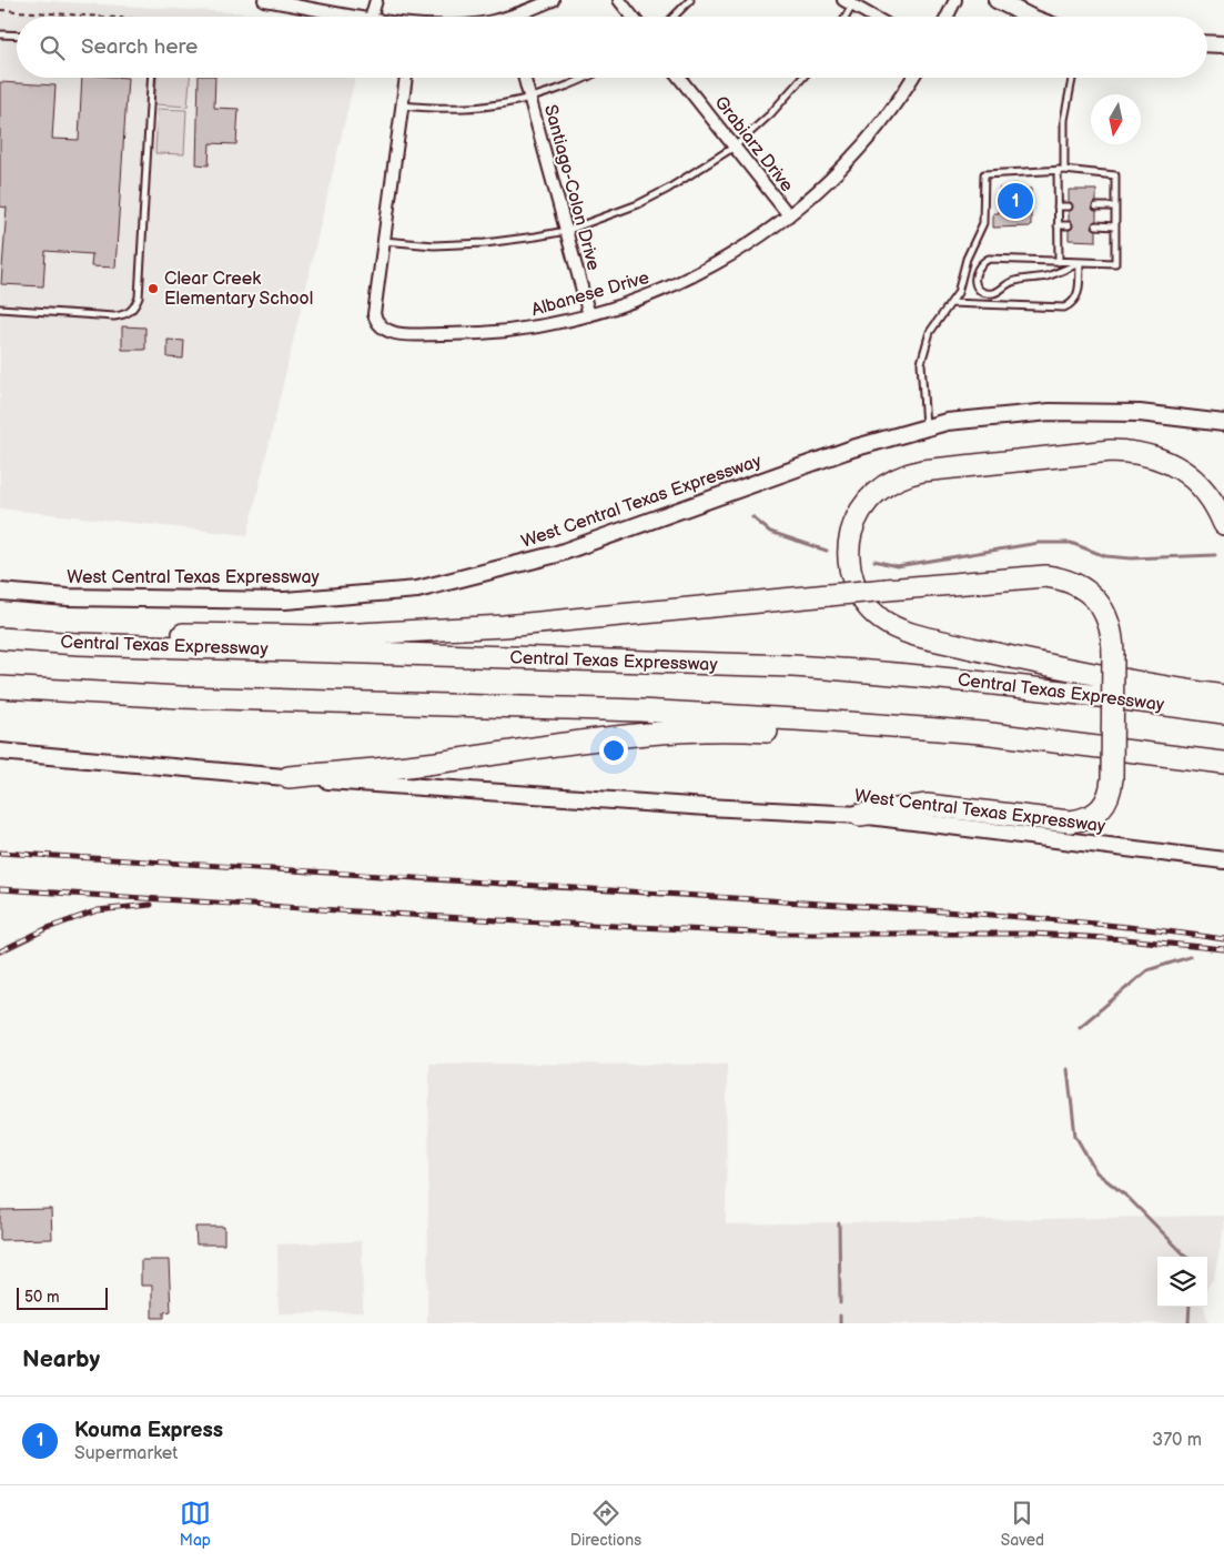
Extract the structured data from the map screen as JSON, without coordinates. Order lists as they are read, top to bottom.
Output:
{
  "streets": {
    "highway": ["Central Texas Expressway"],
    "main road": ["West Central Texas Expressway"],
    "street": ["Grabiarz Drive", "Santiago-Colon Drive", "Albanese Drive"]
  },
  "crossings": [
    ["Grabiarz Drive", "Albanese Drive"],
    ["Santiago-Colon Drive", "Albanese Drive"]
  ],
  "places": ["Clear Creek Elementary School"],
  "scale_bar": "50 m",
  "north": "bottom",
  "page": {
    "search": "Search here",
    "pins": "1",
    "scale": "50 m",
    "heading": "Nearby",
    "list": [
      {
        "mark": "1",
        "name": "Kouma Express",
        "note": "Supermarket",
        "value": "370 m"
      }
    ],
    "nav": ["Map", "Directions", "Saved"]
  }
}
